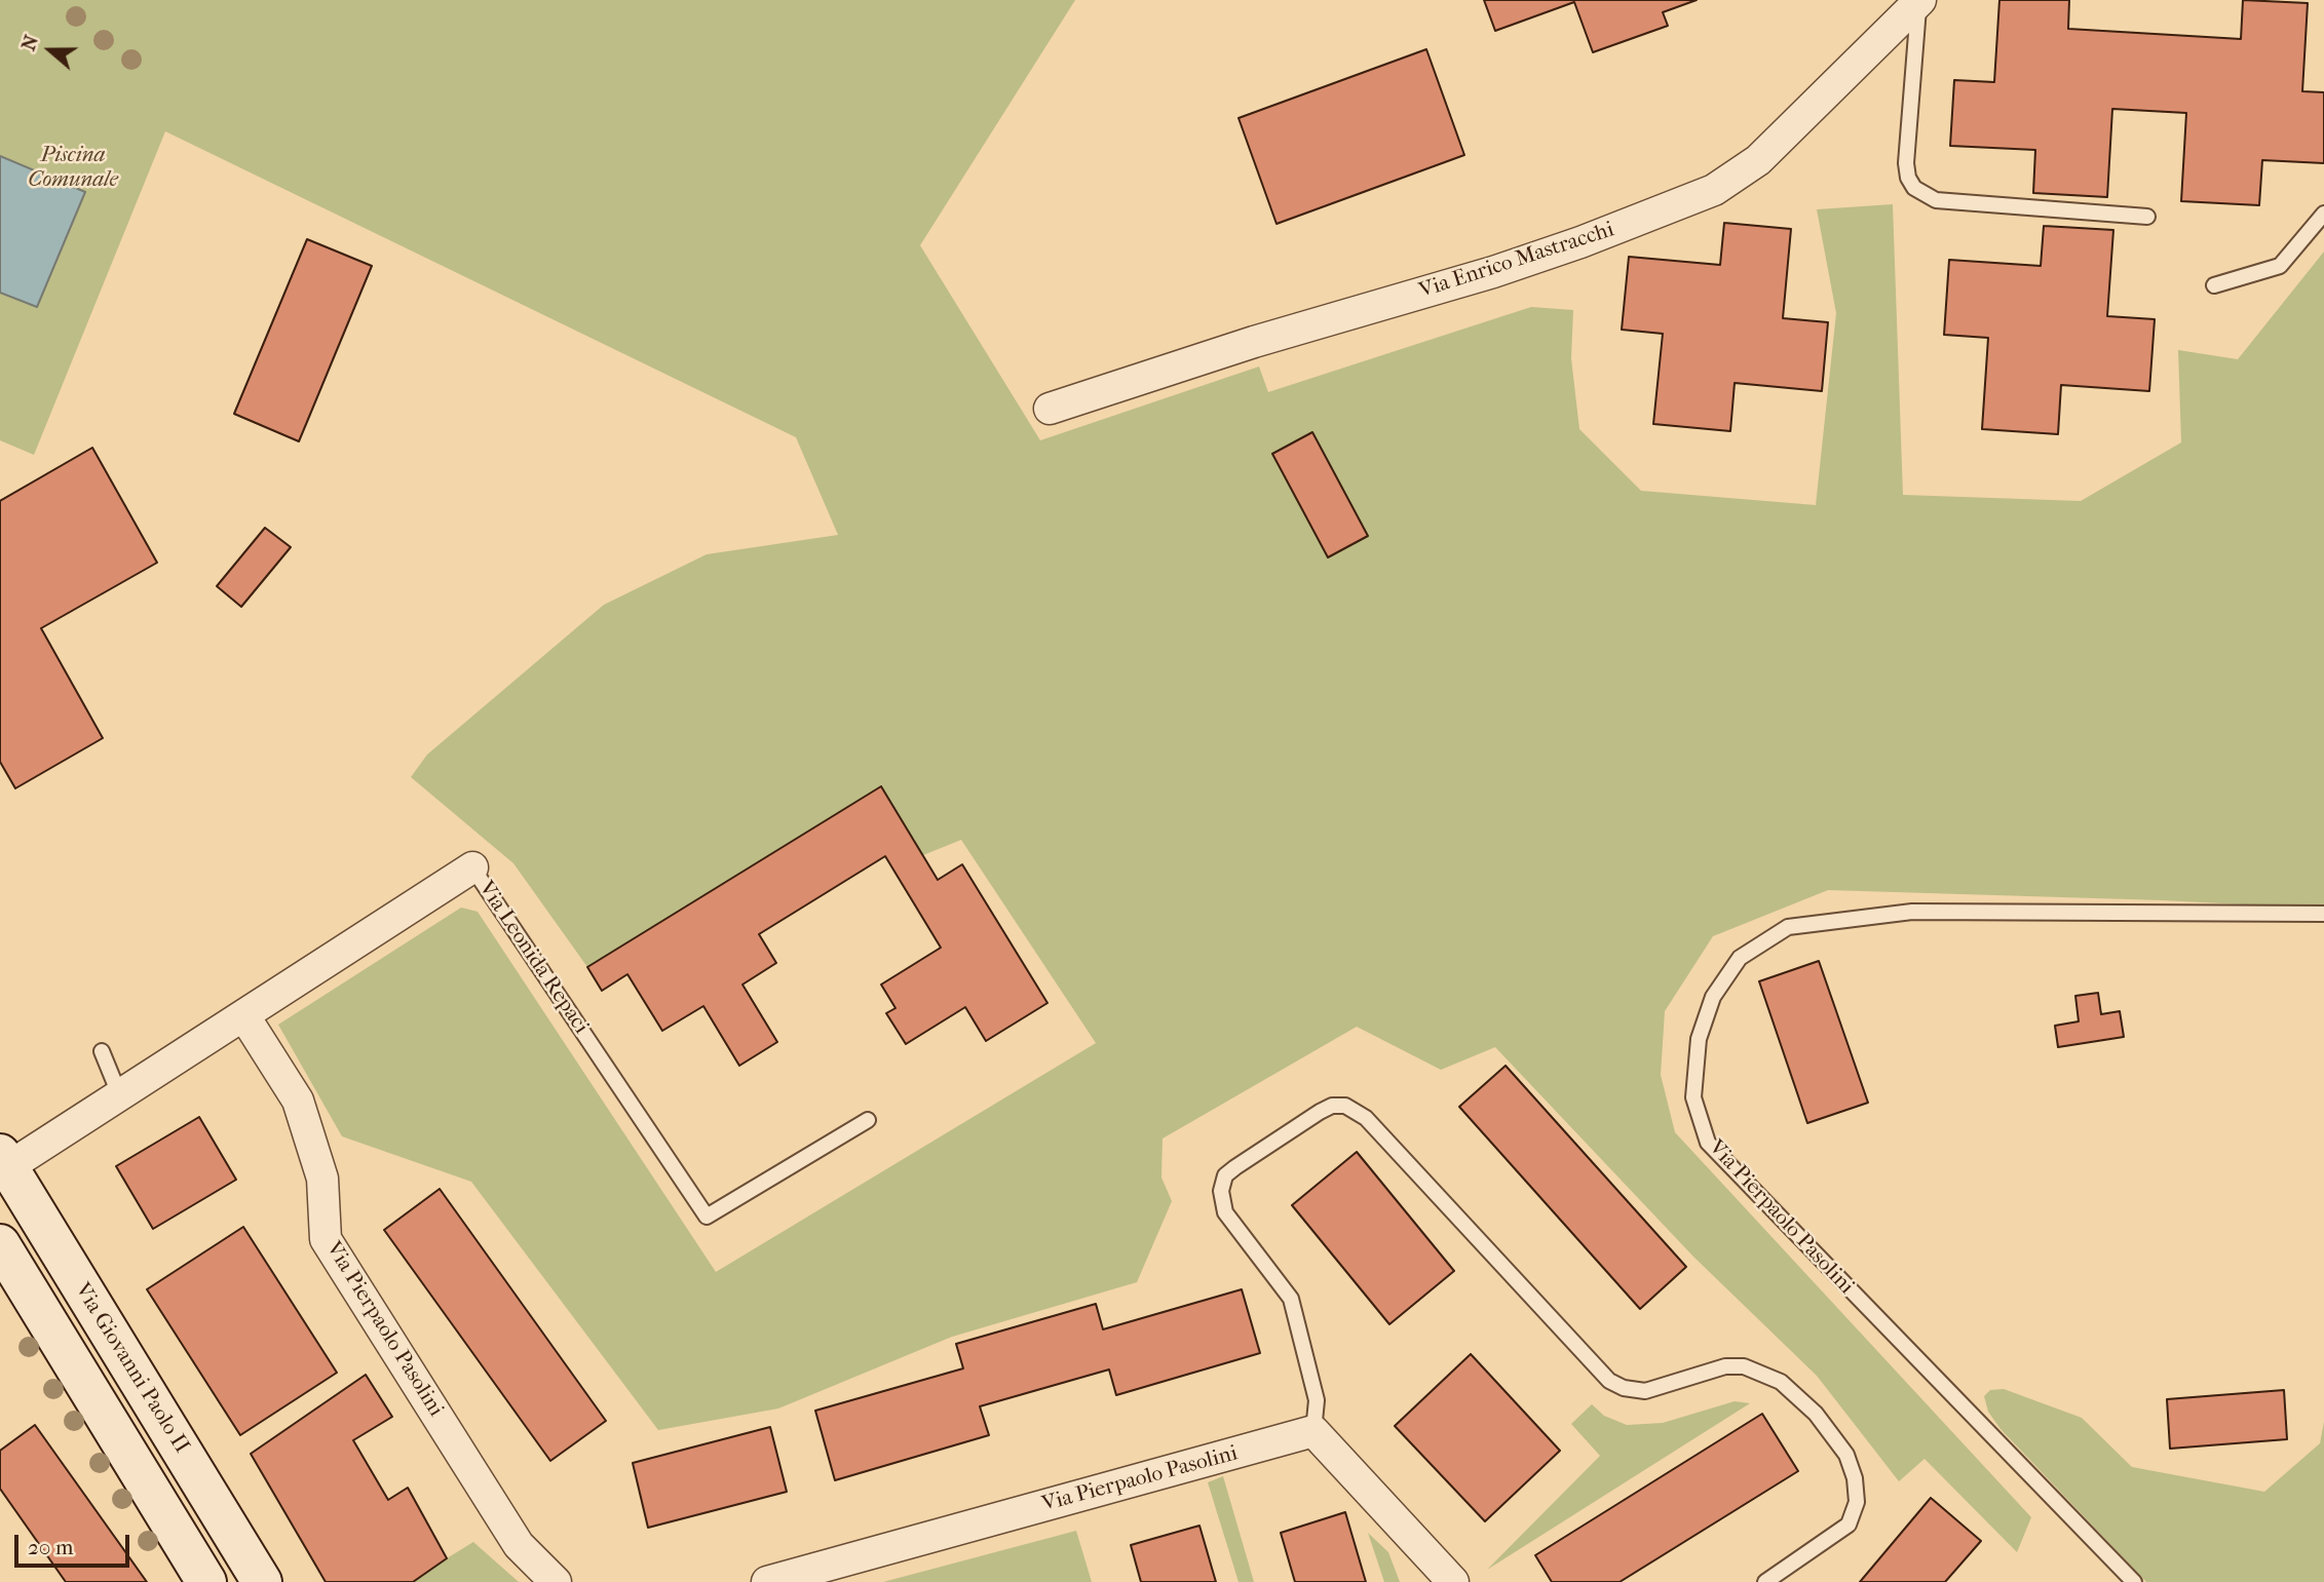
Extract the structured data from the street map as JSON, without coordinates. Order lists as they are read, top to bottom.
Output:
{
  "streets": {
    "street": [
      "Via Enrico Mastracchi",
      "Via Leonida Repaci",
      "Via Pierpaolo Pasolini",
      "Via Giovanni Paolo II"
    ]
  },
  "crossings": [
    ["Via Leonida Repaci", "Via Pierpaolo Pasolini"],
    ["Via Leonida Repaci", "Via Giovanni Paolo II"]
  ],
  "parks": ["Piscina Comunale"],
  "scale_bar": "20 m",
  "north": "left"
}
